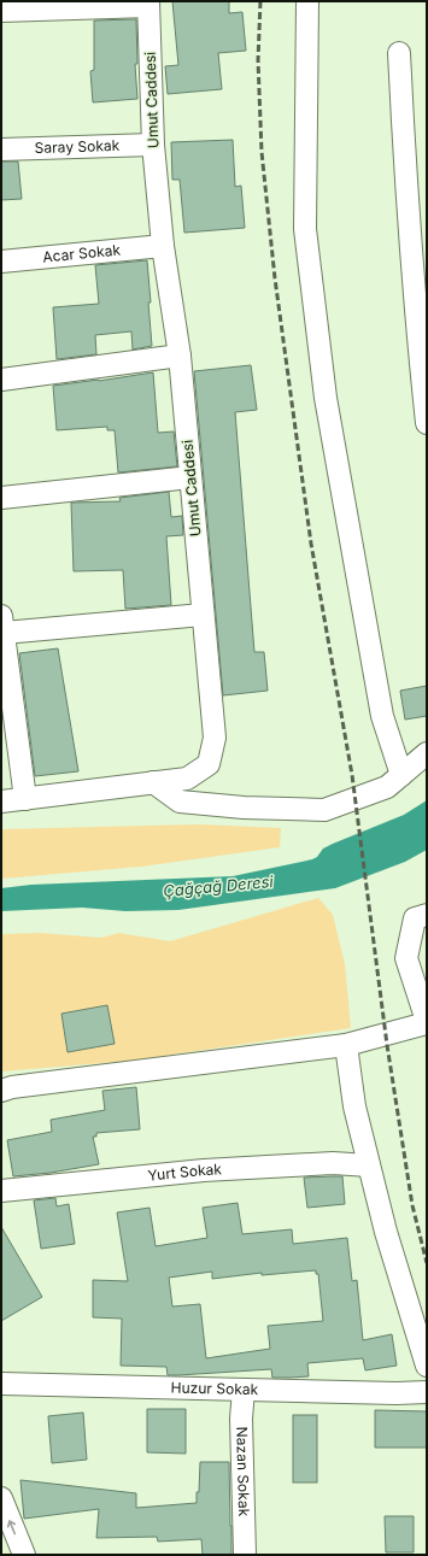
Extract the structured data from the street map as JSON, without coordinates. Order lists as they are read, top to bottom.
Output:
{
  "streets": {
    "street": [
      "Umut Caddesi",
      "Saray Sokak",
      "Acar Sokak",
      "Yurt Sokak",
      "Huzur Sokak",
      "Nazan Sokak"
    ]
  },
  "crossings": [
    ["Umut Caddesi", "Saray Sokak"],
    ["Umut Caddesi", "Acar Sokak"],
    ["Huzur Sokak", "Nazan Sokak"]
  ],
  "water": ["Çağçağ Deresi"]
}
